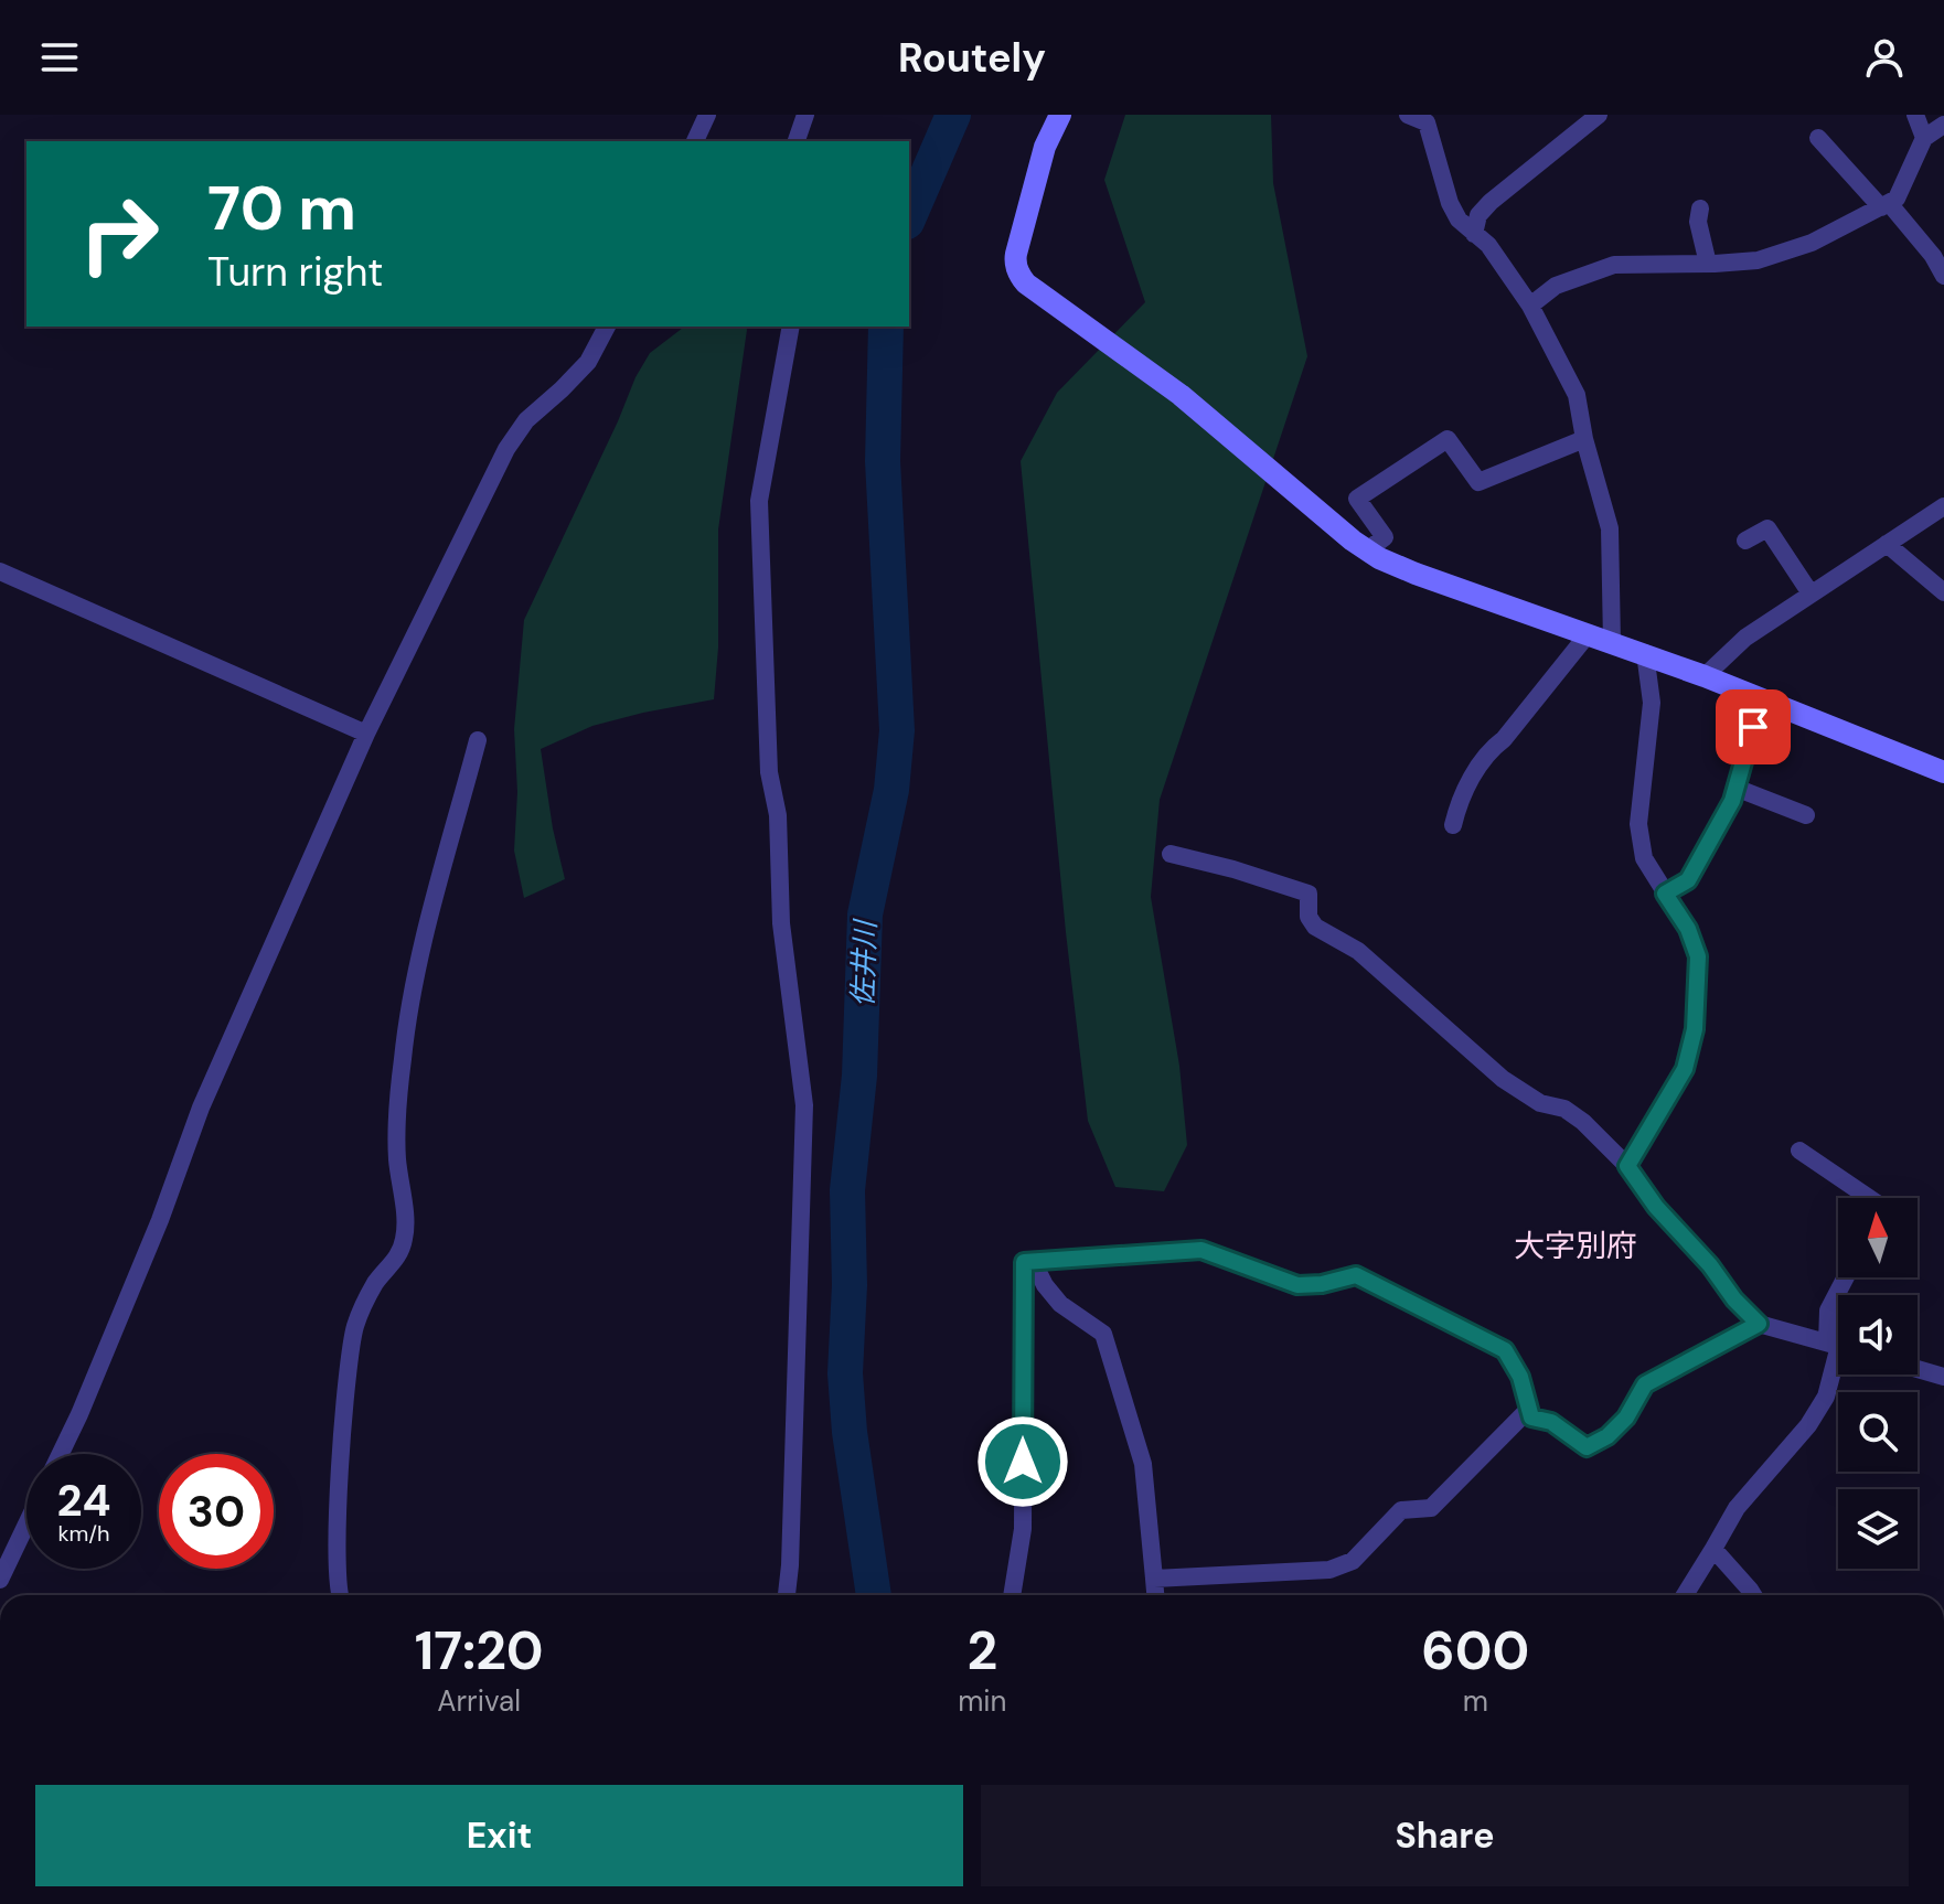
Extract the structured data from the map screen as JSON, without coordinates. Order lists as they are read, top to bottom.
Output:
{
  "districts": ["大字別府"],
  "water": ["佐井川"],
  "north": "top",
  "page": {
    "header": "Routely",
    "turn": ["70 m", "Turn right"],
    "speed": "24 km/h",
    "limit": "30",
    "eta": [
      "17:20",
      "Arrival",
      "2",
      "min",
      "600",
      "m"
    ],
    "buttons": ["Exit", "Share"]
  }
}
